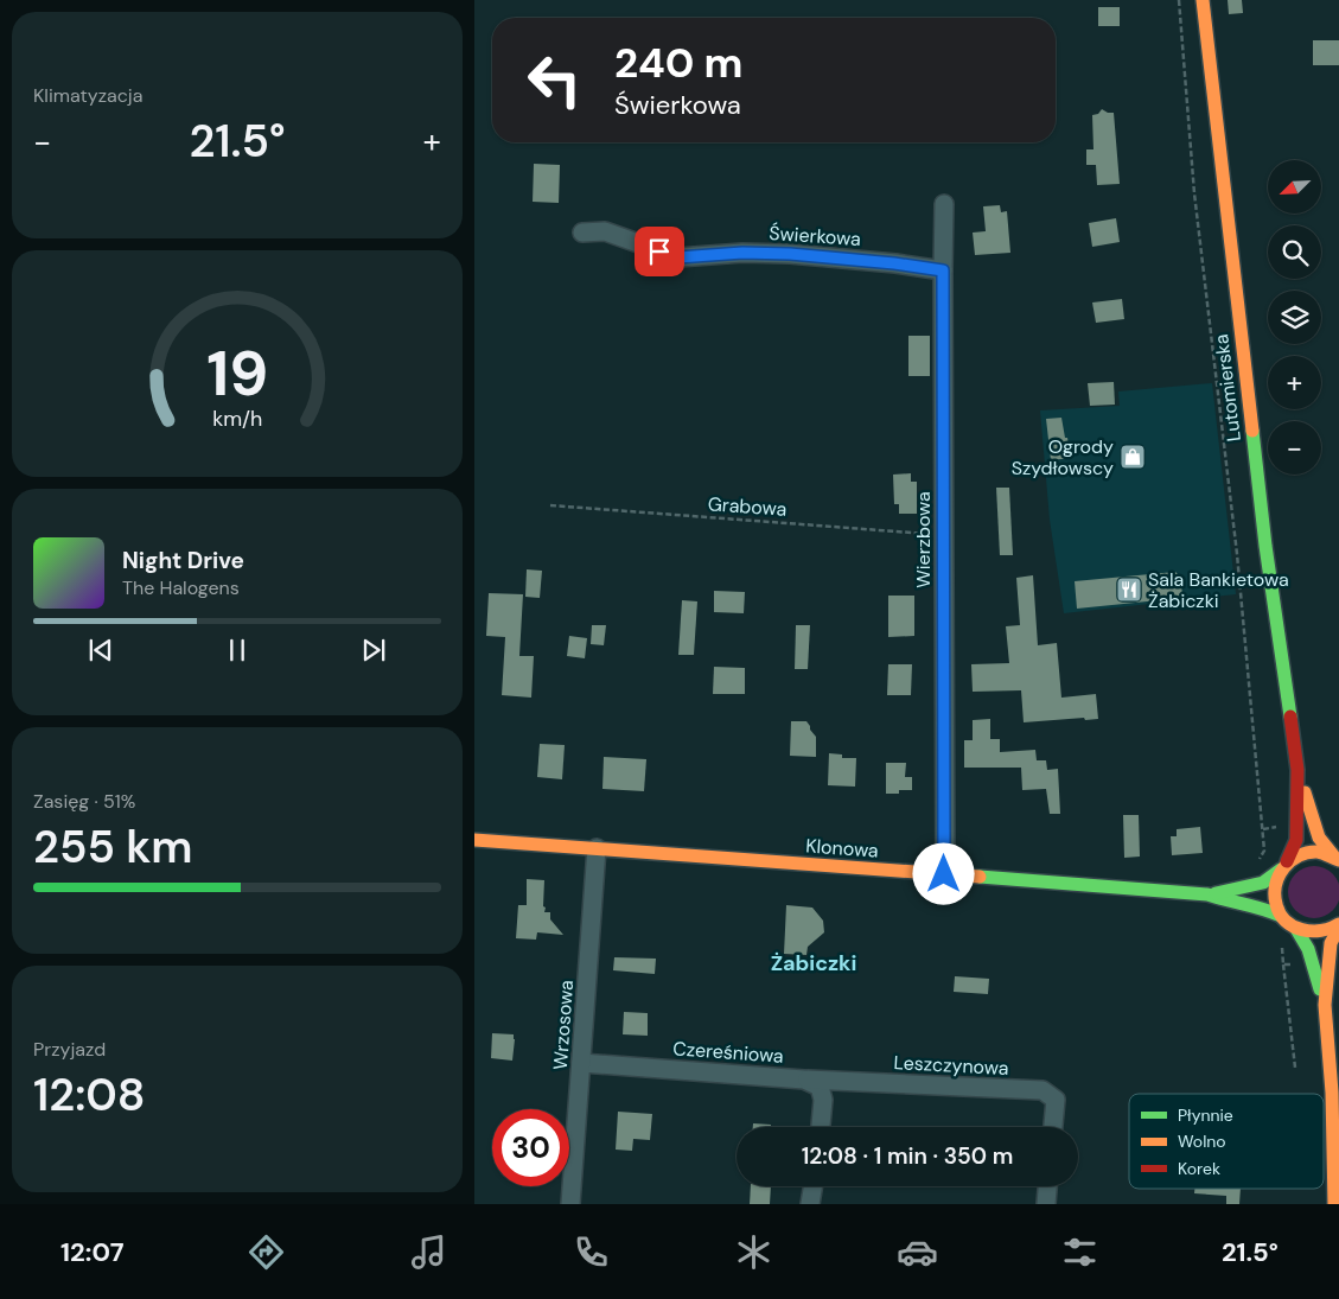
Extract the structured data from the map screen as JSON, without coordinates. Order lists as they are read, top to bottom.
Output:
{
  "streets": {
    "main road": ["Lutomierska", "Klonowa"],
    "street": [
      "Świerkowa",
      "Wierzbowa",
      "Wrzosowa",
      "Czereśniowa",
      "Leszczynowa"
    ],
    "path": ["Grabowa"]
  },
  "crossings": [
    ["Świerkowa", "Wierzbowa"],
    ["Lutomierska", "Klonowa"],
    ["Grabowa", "Wierzbowa"],
    ["Wierzbowa", "Klonowa"],
    ["Klonowa", "Wrzosowa"],
    ["Wrzosowa", "Czereśniowa"],
    ["Czereśniowa", "Leszczynowa"]
  ],
  "districts": ["Żabiczki"],
  "places": {
    "shop": ["Ogrody Szydłowscy"],
    "restaurant": ["Sala Bankietowa Żabiczki"]
  },
  "legend": ["Płynnie", "Wolno", "Korek"],
  "north": "bottom left",
  "page": {
    "tile": [
      "Klimatyzacja",
      ["Zasięg · 51%", "255 km"],
      ["Przyjazd", "12:08"]
    ],
    "turn": ["240 m", "Świerkowa"],
    "heat": ["−", "21.5°", "+"],
    "map_buttons": ["+", "−"],
    "song": ["Night Drive", "The Halogens"],
    "limit": "30",
    "trip": "12:08 · 1 min · 350 m",
    "tabs": ["12:07", "21.5°"],
    "gauge": ["19", "km/h"]
  }
}
